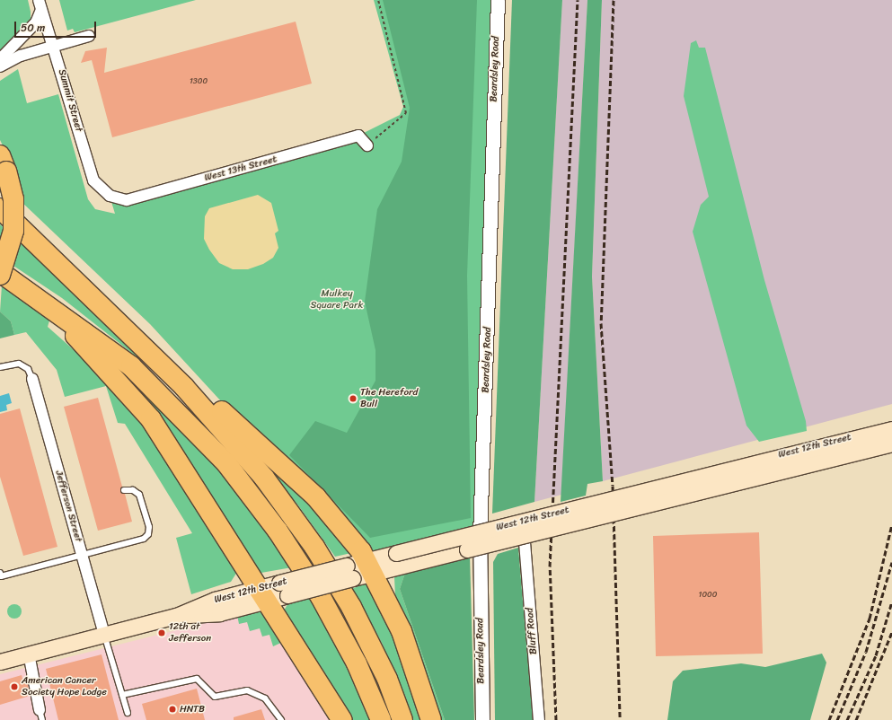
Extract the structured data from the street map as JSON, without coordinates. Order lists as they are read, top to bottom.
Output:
{
  "streets": {
    "main road": ["West 12th Street"],
    "street": [
      "Beardsley Road",
      "Summit Street",
      "West 13th Street",
      "Jefferson Street",
      "Bluff Road"
    ]
  },
  "crossings": [
    ["Summit Street", "West 13th Street"],
    ["West 12th Street", "Jefferson Street"]
  ],
  "parks": ["Mulkey Square Park"],
  "places": [
    "The Hereford Bull",
    "12th at Jefferson",
    "American Cancer Society Hope Lodge",
    "HNTB"
  ],
  "house_numbers": ["1300", "1000"],
  "scale_bar": "50 m"
}
